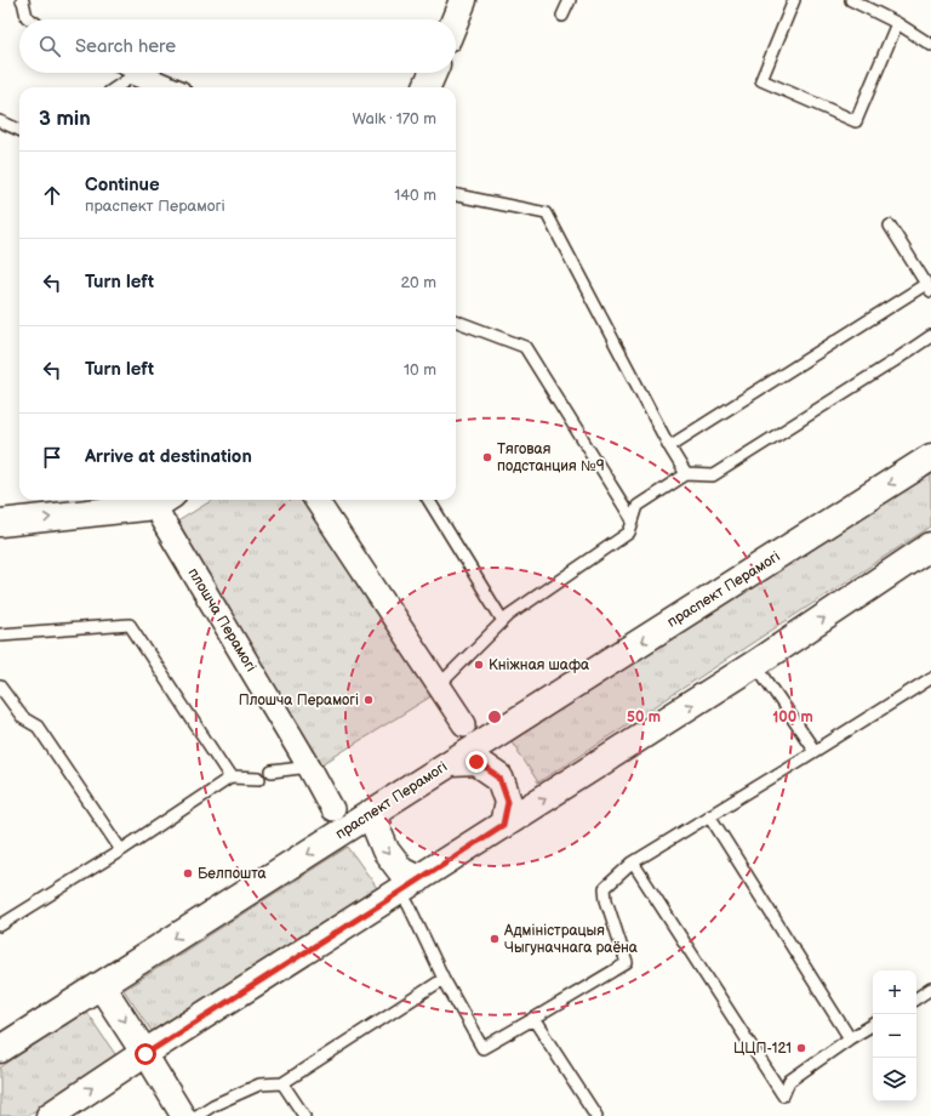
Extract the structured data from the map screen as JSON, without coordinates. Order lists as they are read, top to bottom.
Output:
{
  "streets": {
    "main road": ["праспект Перамогі"],
    "street": ["плошча Перамогі"]
  },
  "places": [
    "Тяговая подстанция №9",
    "Кніжная шафа",
    "Плошча Перамогі",
    "Белпошта",
    "Адміністрацыя Чыгуначнага раёна",
    "ЦЦП-121"
  ],
  "page": {
    "search": "Search here",
    "heading": ["3 min", "Walk · 170 m"],
    "list": [
      ["Continue", "праспект Перамогі", "140 m"],
      ["Turn left", "20 m"],
      ["Turn left", "10 m"],
      "Arrive at destination"
    ],
    "map_buttons": ["+", "−"]
  },
  "rings": ["50 m", "100 m"]
}
